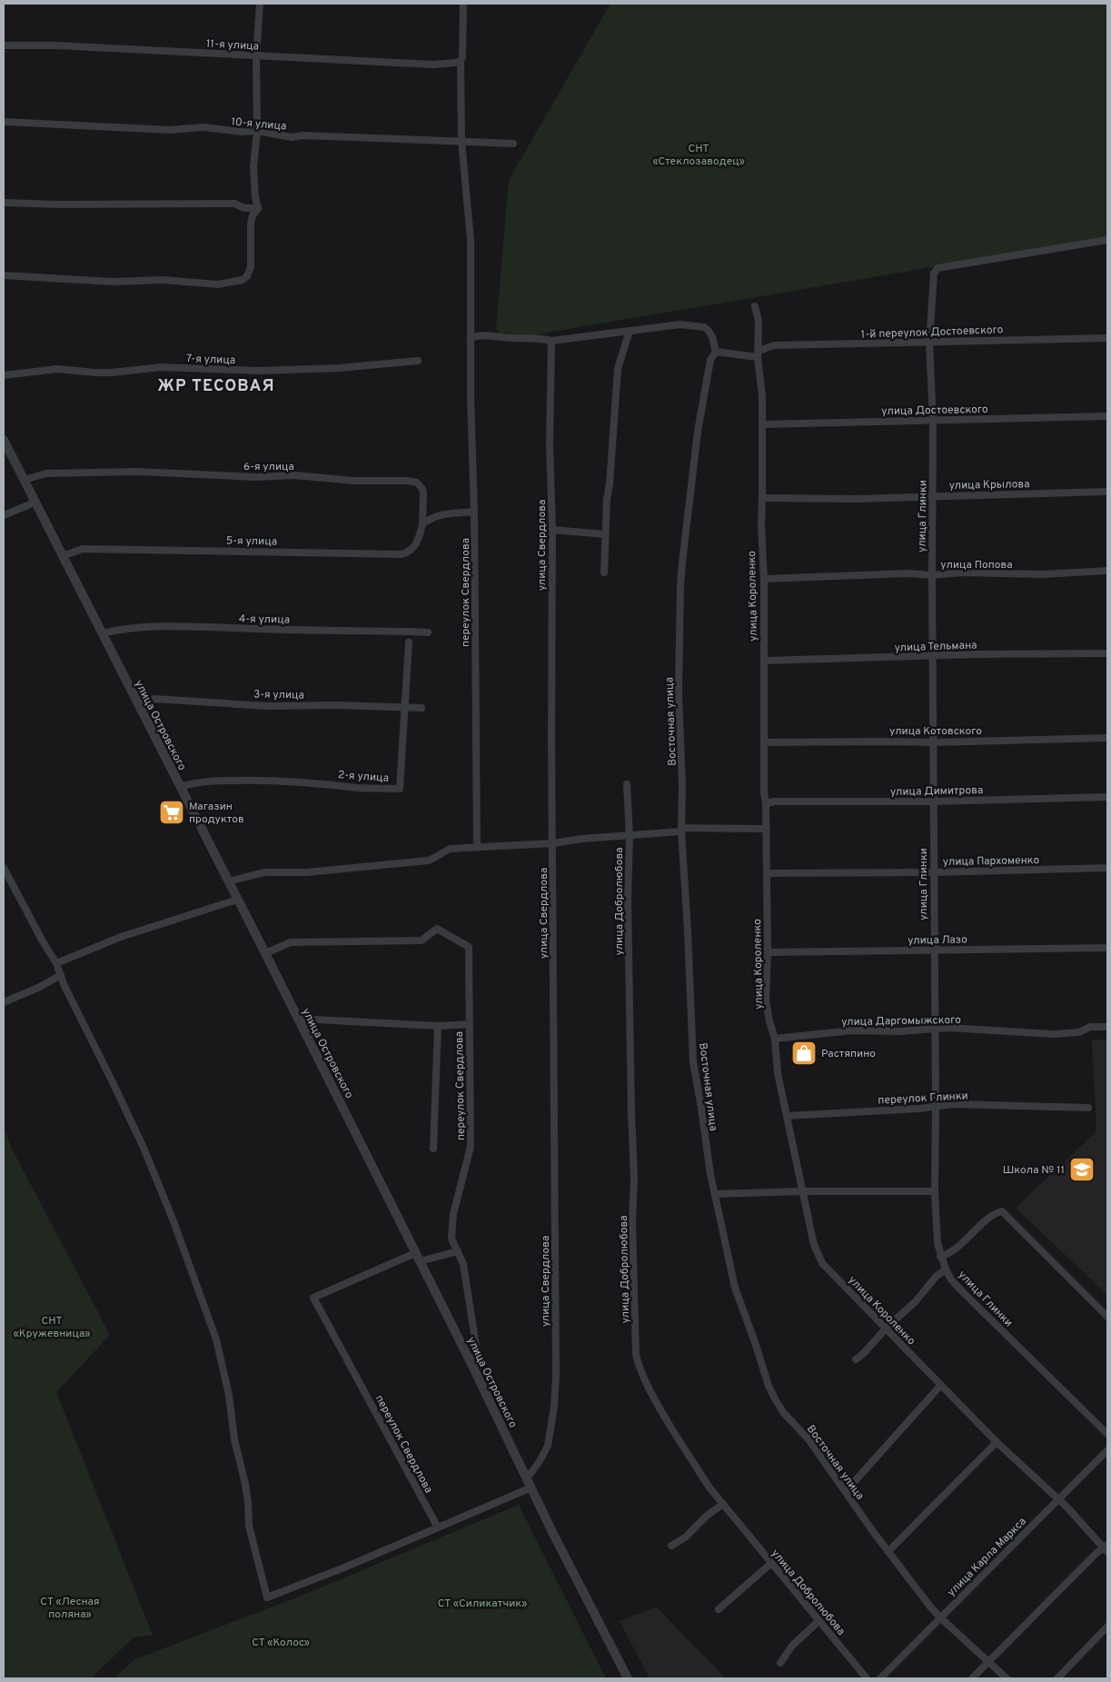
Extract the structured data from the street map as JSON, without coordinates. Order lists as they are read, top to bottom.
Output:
{
  "streets": {
    "street": [
      "11-я улица",
      "10-я улица",
      "1-й переулок Достоевского",
      "7-я улица",
      "улица Достоевского",
      "6-я улица",
      "улица Крылова",
      "улица Глинки",
      "5-я улица",
      "улица Свердлова",
      "улица Попова",
      "переулок Свердлова",
      "улица Короленко",
      "4-я улица",
      "улица Тельмана",
      "3-я улица",
      "Восточная улица",
      "улица Островского",
      "улица Котовского",
      "2-я улица",
      "улица Димитрова",
      "улица Пархоменко",
      "улица Добролюбова",
      "улица Лазо",
      "улица Даргомыжского",
      "переулок Глинки",
      "улица Карла Маркса"
    ]
  },
  "crossings": [
    ["11-я улица", "переулок Свердлова"],
    ["10-я улица", "переулок Свердлова"],
    ["1-й переулок Достоевского", "улица Глинки"],
    ["1-й переулок Достоевского", "улица Короленко"],
    ["1-й переулок Достоевского", "Восточная улица"],
    ["улица Достоевского", "улица Глинки"],
    ["улица Достоевского", "улица Короленко"],
    ["6-я улица", "5-я улица"],
    ["6-я улица", "улица Островского"],
    ["улица Крылова", "улица Глинки"],
    ["улица Крылова", "улица Короленко"],
    ["улица Глинки", "улица Попова"],
    ["улица Глинки", "улица Тельмана"],
    ["улица Глинки", "улица Котовского"],
    ["улица Глинки", "улица Димитрова"],
    ["улица Глинки", "улица Пархоменко"],
    ["улица Глинки", "улица Лазо"],
    ["улица Глинки", "улица Даргомыжского"],
    ["улица Глинки", "переулок Глинки"],
    ["5-я улица", "улица Островского"],
    ["улица Свердлова", "улица Островского"],
    ["улица Попова", "улица Короленко"],
    ["переулок Свердлова", "улица Островского"],
    ["улица Короленко", "улица Тельмана"],
    ["улица Короленко", "улица Котовского"],
    ["улица Короленко", "улица Димитрова"],
    ["улица Короленко", "улица Пархоменко"],
    ["улица Короленко", "улица Лазо"],
    ["улица Короленко", "улица Даргомыжского"],
    ["улица Короленко", "переулок Глинки"],
    ["улица Короленко", "улица Карла Маркса"],
    ["4-я улица", "улица Островского"],
    ["3-я улица", "улица Островского"],
    ["3-я улица", "2-я улица"],
    ["Восточная улица", "улица Карла Маркса"],
    ["улица Островского", "2-я улица"]
  ],
  "districts": ["ЖР ТЕСОВАЯ"],
  "parks": [
    "СНТ «Стеклозаводец»",
    "СНТ «Кружевница»",
    "СТ «Лесная поляна»",
    "СТ «Силикатчик»",
    "СТ «Колос»"
  ],
  "places": {
    "supermarket": ["Магазин продуктов"],
    "shop": ["Растяпино"],
    "school or university": ["Школа № 11"]
  }
}
